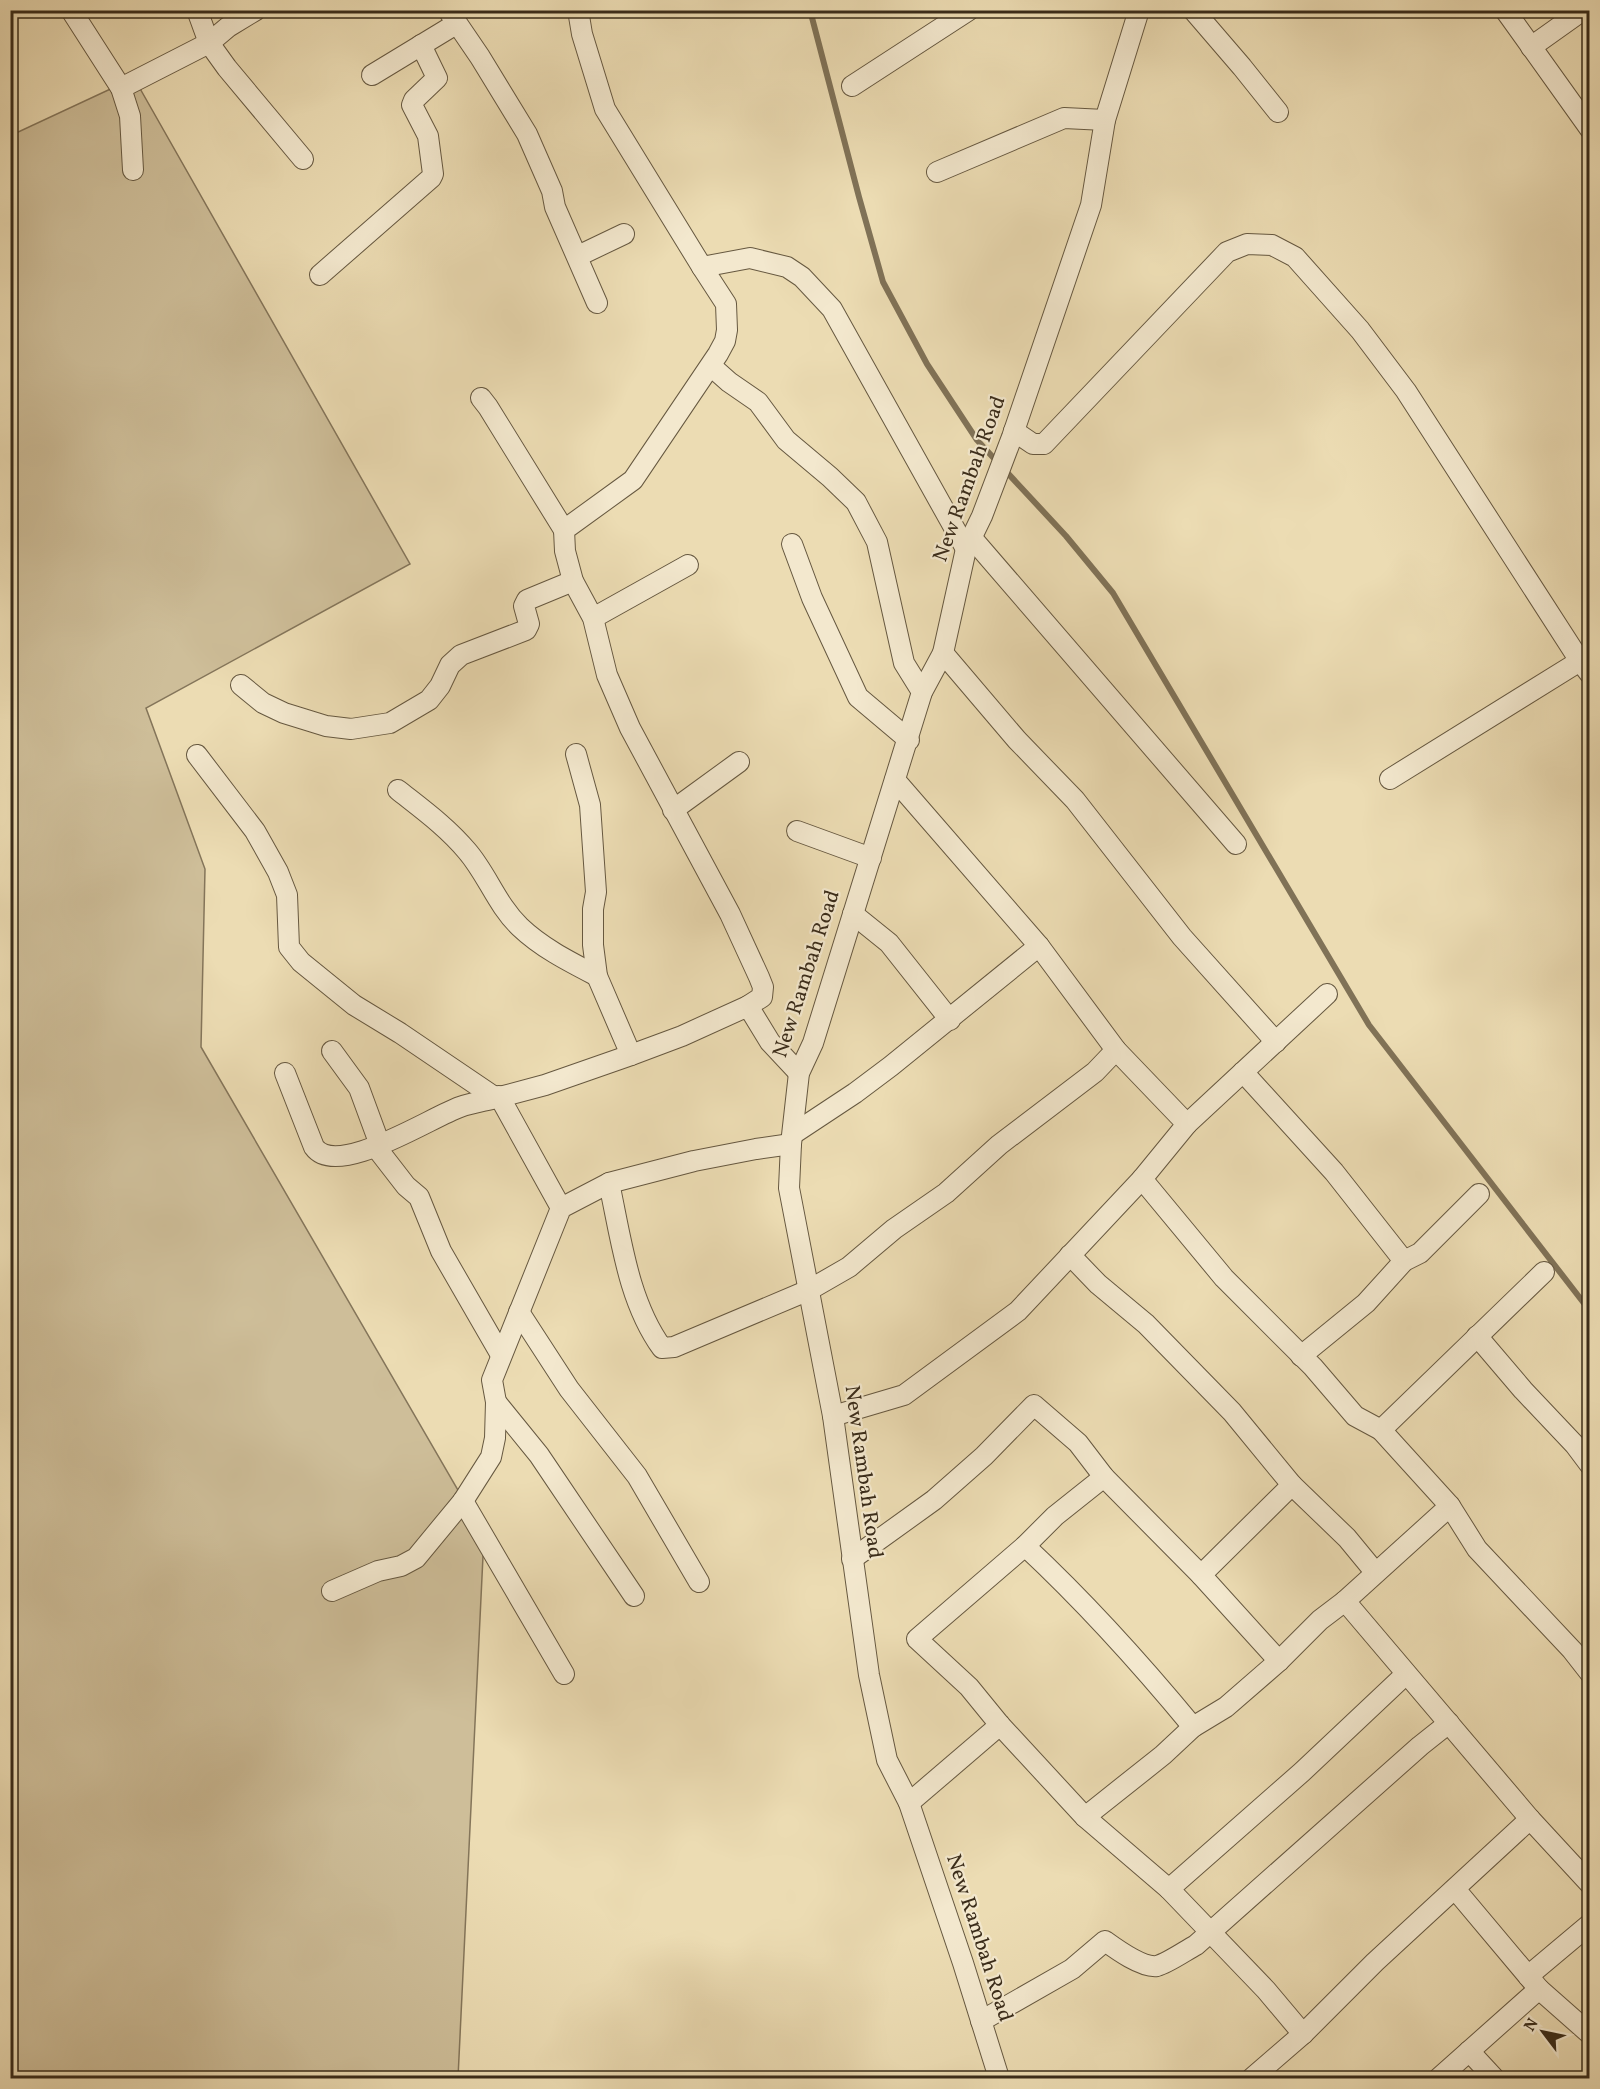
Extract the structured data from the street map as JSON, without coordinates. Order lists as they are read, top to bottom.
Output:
{
  "streets": {
    "street": ["New Rambah Road"]
  },
  "north": "top left"
}
